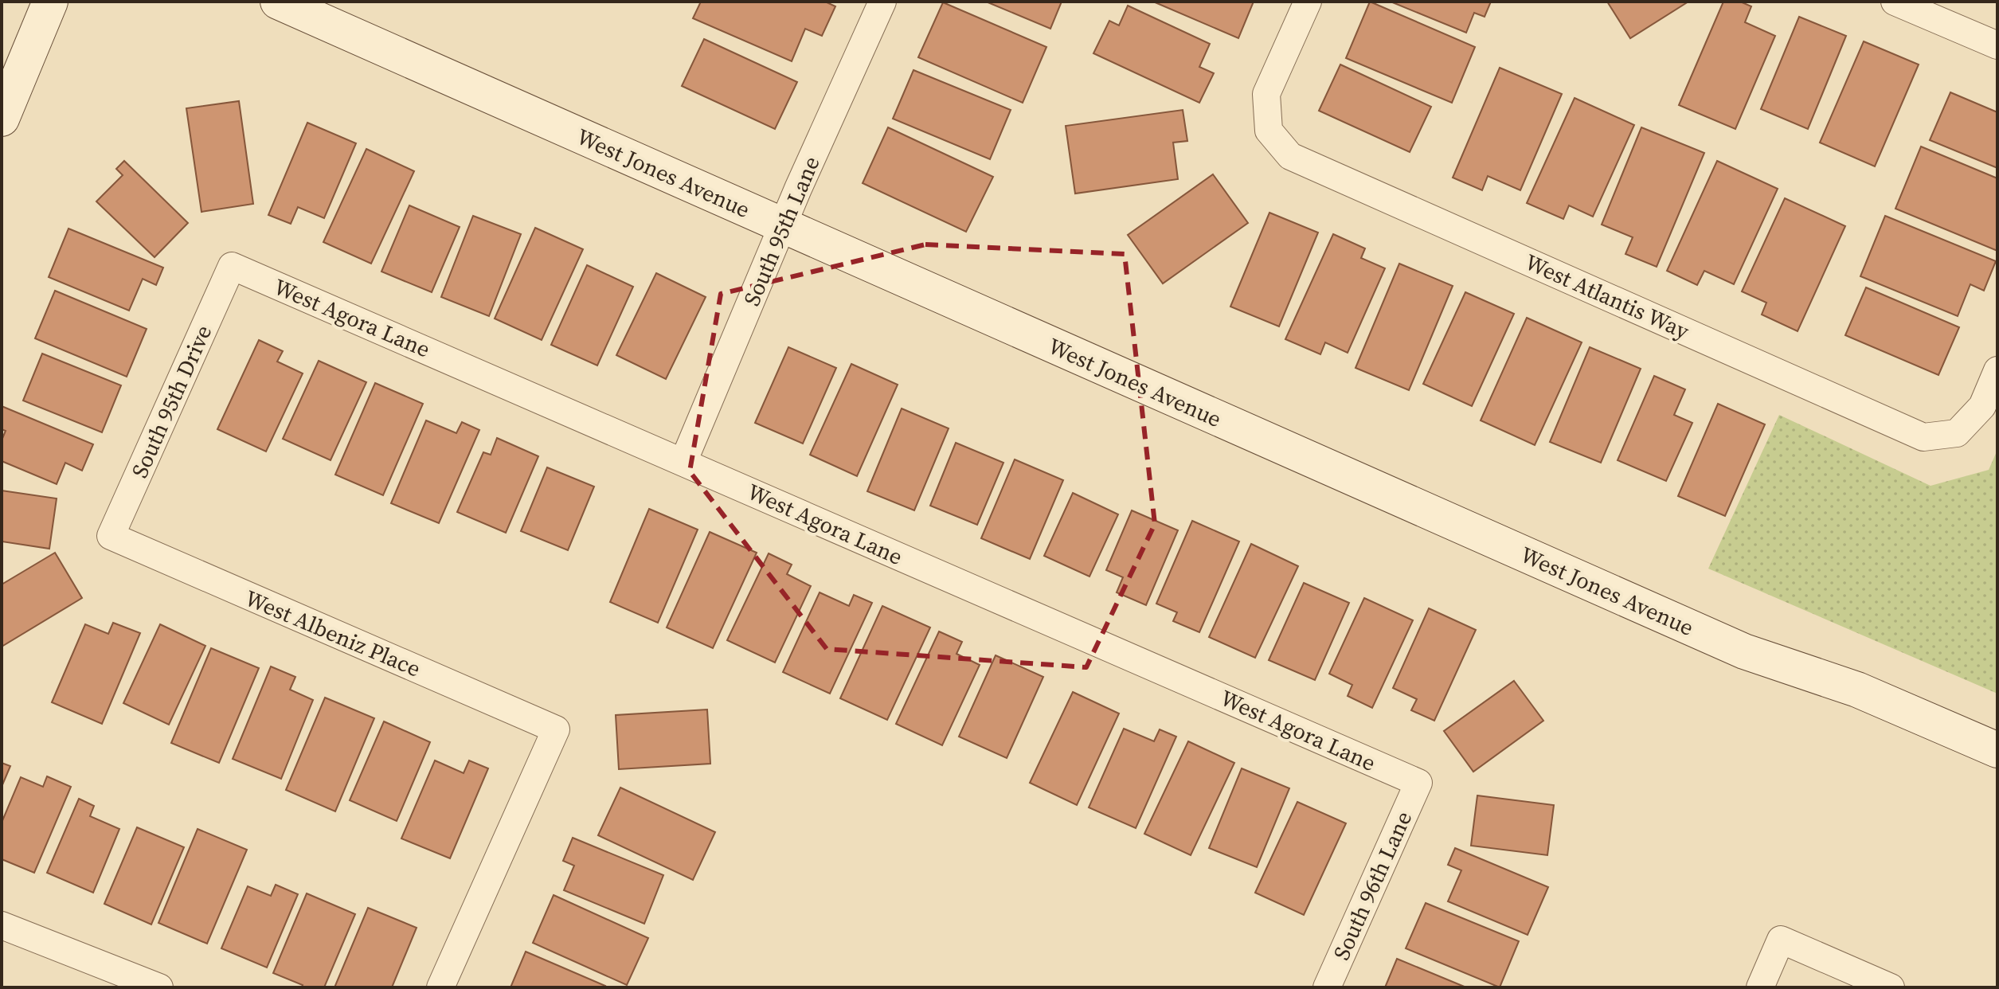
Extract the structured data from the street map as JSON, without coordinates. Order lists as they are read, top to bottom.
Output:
{
  "streets": {
    "street": [
      "West Jones Avenue",
      "South 95th Lane",
      "West Atlantis Way",
      "West Agora Lane",
      "South 95th Drive",
      "West Albeniz Place",
      "South 96th Lane"
    ]
  },
  "crossings": [
    ["West Jones Avenue", "South 95th Lane"],
    ["South 95th Lane", "West Agora Lane"],
    ["West Agora Lane", "South 95th Drive"],
    ["West Agora Lane", "South 96th Lane"],
    ["South 95th Drive", "West Albeniz Place"]
  ]
}
